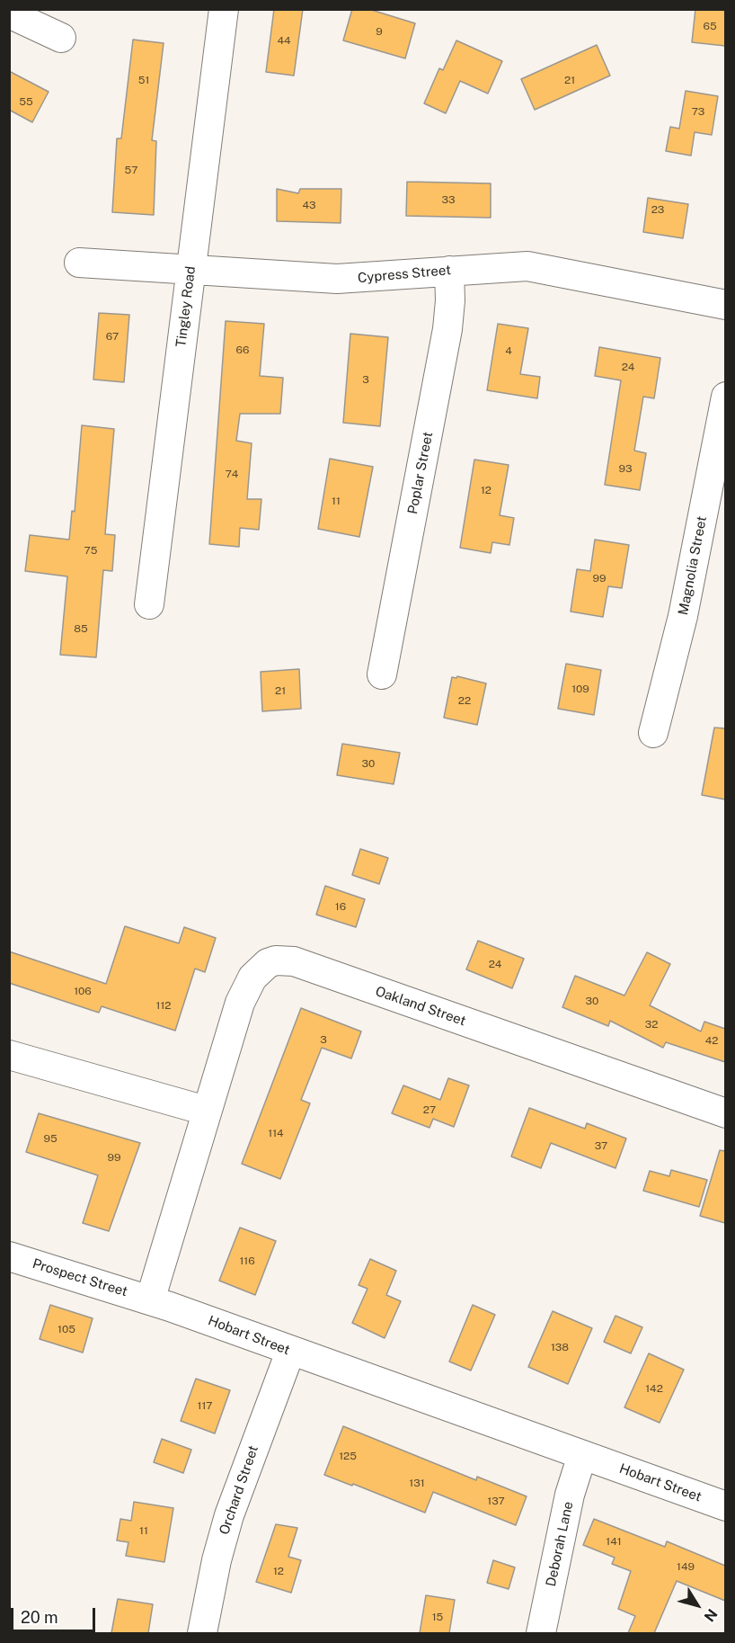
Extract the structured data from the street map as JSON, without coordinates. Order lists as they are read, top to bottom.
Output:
{
  "streets": {
    "street": [
      "Cypress Street",
      "Tingley Road",
      "Poplar Street",
      "Magnolia Street",
      "Oakland Street",
      "Prospect Street",
      "Hobart Street",
      "Orchard Street",
      "Deborah Lane"
    ]
  },
  "crossings": [
    ["Cypress Street", "Tingley Road"],
    ["Cypress Street", "Poplar Street"],
    ["Prospect Street", "Hobart Street"],
    ["Hobart Street", "Orchard Street"],
    ["Hobart Street", "Deborah Lane"]
  ],
  "house_numbers": [
    "65",
    "9",
    "44",
    "51",
    "21",
    "55",
    "73",
    "57",
    "33",
    "43",
    "23",
    "67",
    "66",
    "4",
    "24",
    "3",
    "93",
    "74",
    "12",
    "11",
    "75",
    "99",
    "85",
    "109",
    "21",
    "22",
    "30",
    "16",
    "24",
    "106",
    "30",
    "112",
    "32",
    "3",
    "42",
    "27",
    "114",
    "95",
    "37",
    "99",
    "116",
    "105",
    "138",
    "142",
    "117",
    "125",
    "131",
    "137",
    "11",
    "141",
    "149",
    "12",
    "15"
  ],
  "scale_bar": "20 m",
  "north": "bottom right"
}
